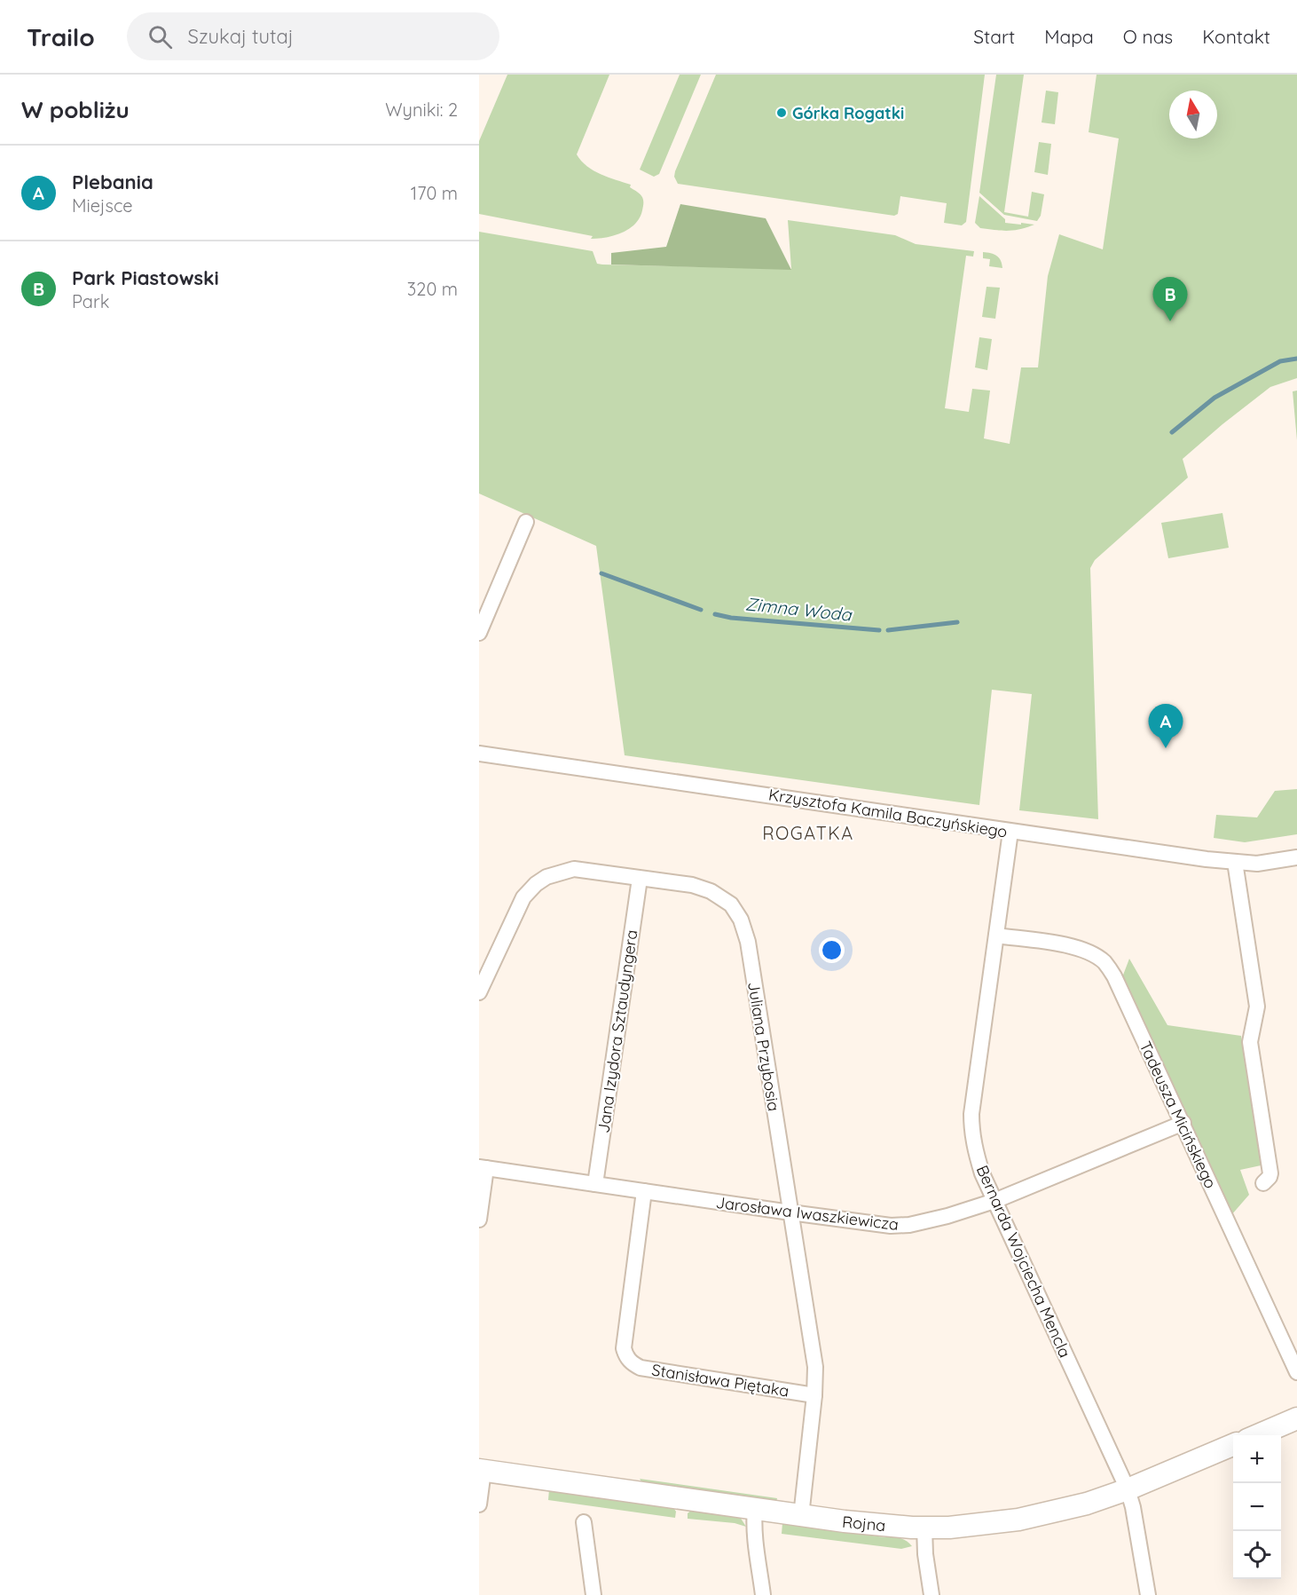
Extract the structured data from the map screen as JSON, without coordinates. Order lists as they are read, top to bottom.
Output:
{
  "streets": {
    "street": [
      "Krzysztofa Kamila Baczyńskiego",
      "Jana Izydora Sztaudyngera",
      "Juliana Przybosia",
      "Tadeusza Micińskiego",
      "Jarosława Iwaszkiewicza",
      "Bernarda Wojciecha Mencla",
      "Stanisława Piętaka",
      "Rojna"
    ]
  },
  "crossings": [
    ["Krzysztofa Kamila Baczyńskiego", "Bernarda Wojciecha Mencla"],
    ["Jana Izydora Sztaudyngera", "Juliana Przybosia"],
    ["Jana Izydora Sztaudyngera", "Jarosława Iwaszkiewicza"],
    ["Juliana Przybosia", "Jarosława Iwaszkiewicza"],
    ["Juliana Przybosia", "Stanisława Piętaka"],
    ["Juliana Przybosia", "Rojna"],
    ["Tadeusza Micińskiego", "Jarosława Iwaszkiewicza"],
    ["Tadeusza Micińskiego", "Bernarda Wojciecha Mencla"],
    ["Jarosława Iwaszkiewicza", "Bernarda Wojciecha Mencla"],
    ["Jarosława Iwaszkiewicza", "Stanisława Piętaka"],
    ["Bernarda Wojciecha Mencla", "Rojna"]
  ],
  "districts": ["ROGATKA"],
  "water": ["Zimna Woda"],
  "places": ["Górka Rogatki"],
  "north": "top",
  "page": {
    "header": "Trailo",
    "search": "Szukaj tutaj",
    "nav": [
      "Start",
      "Mapa",
      "O nas",
      "Kontakt"
    ],
    "heading": ["W pobliżu", "Wyniki: 2"],
    "list": [
      {
        "mark": "A",
        "name": "Plebania",
        "note": "Miejsce",
        "value": "170 m"
      },
      {
        "mark": "B",
        "name": "Park Piastowski",
        "note": "Park",
        "value": "320 m"
      }
    ],
    "pins": ["B", "A"],
    "map_buttons": ["+", "−"]
  }
}
